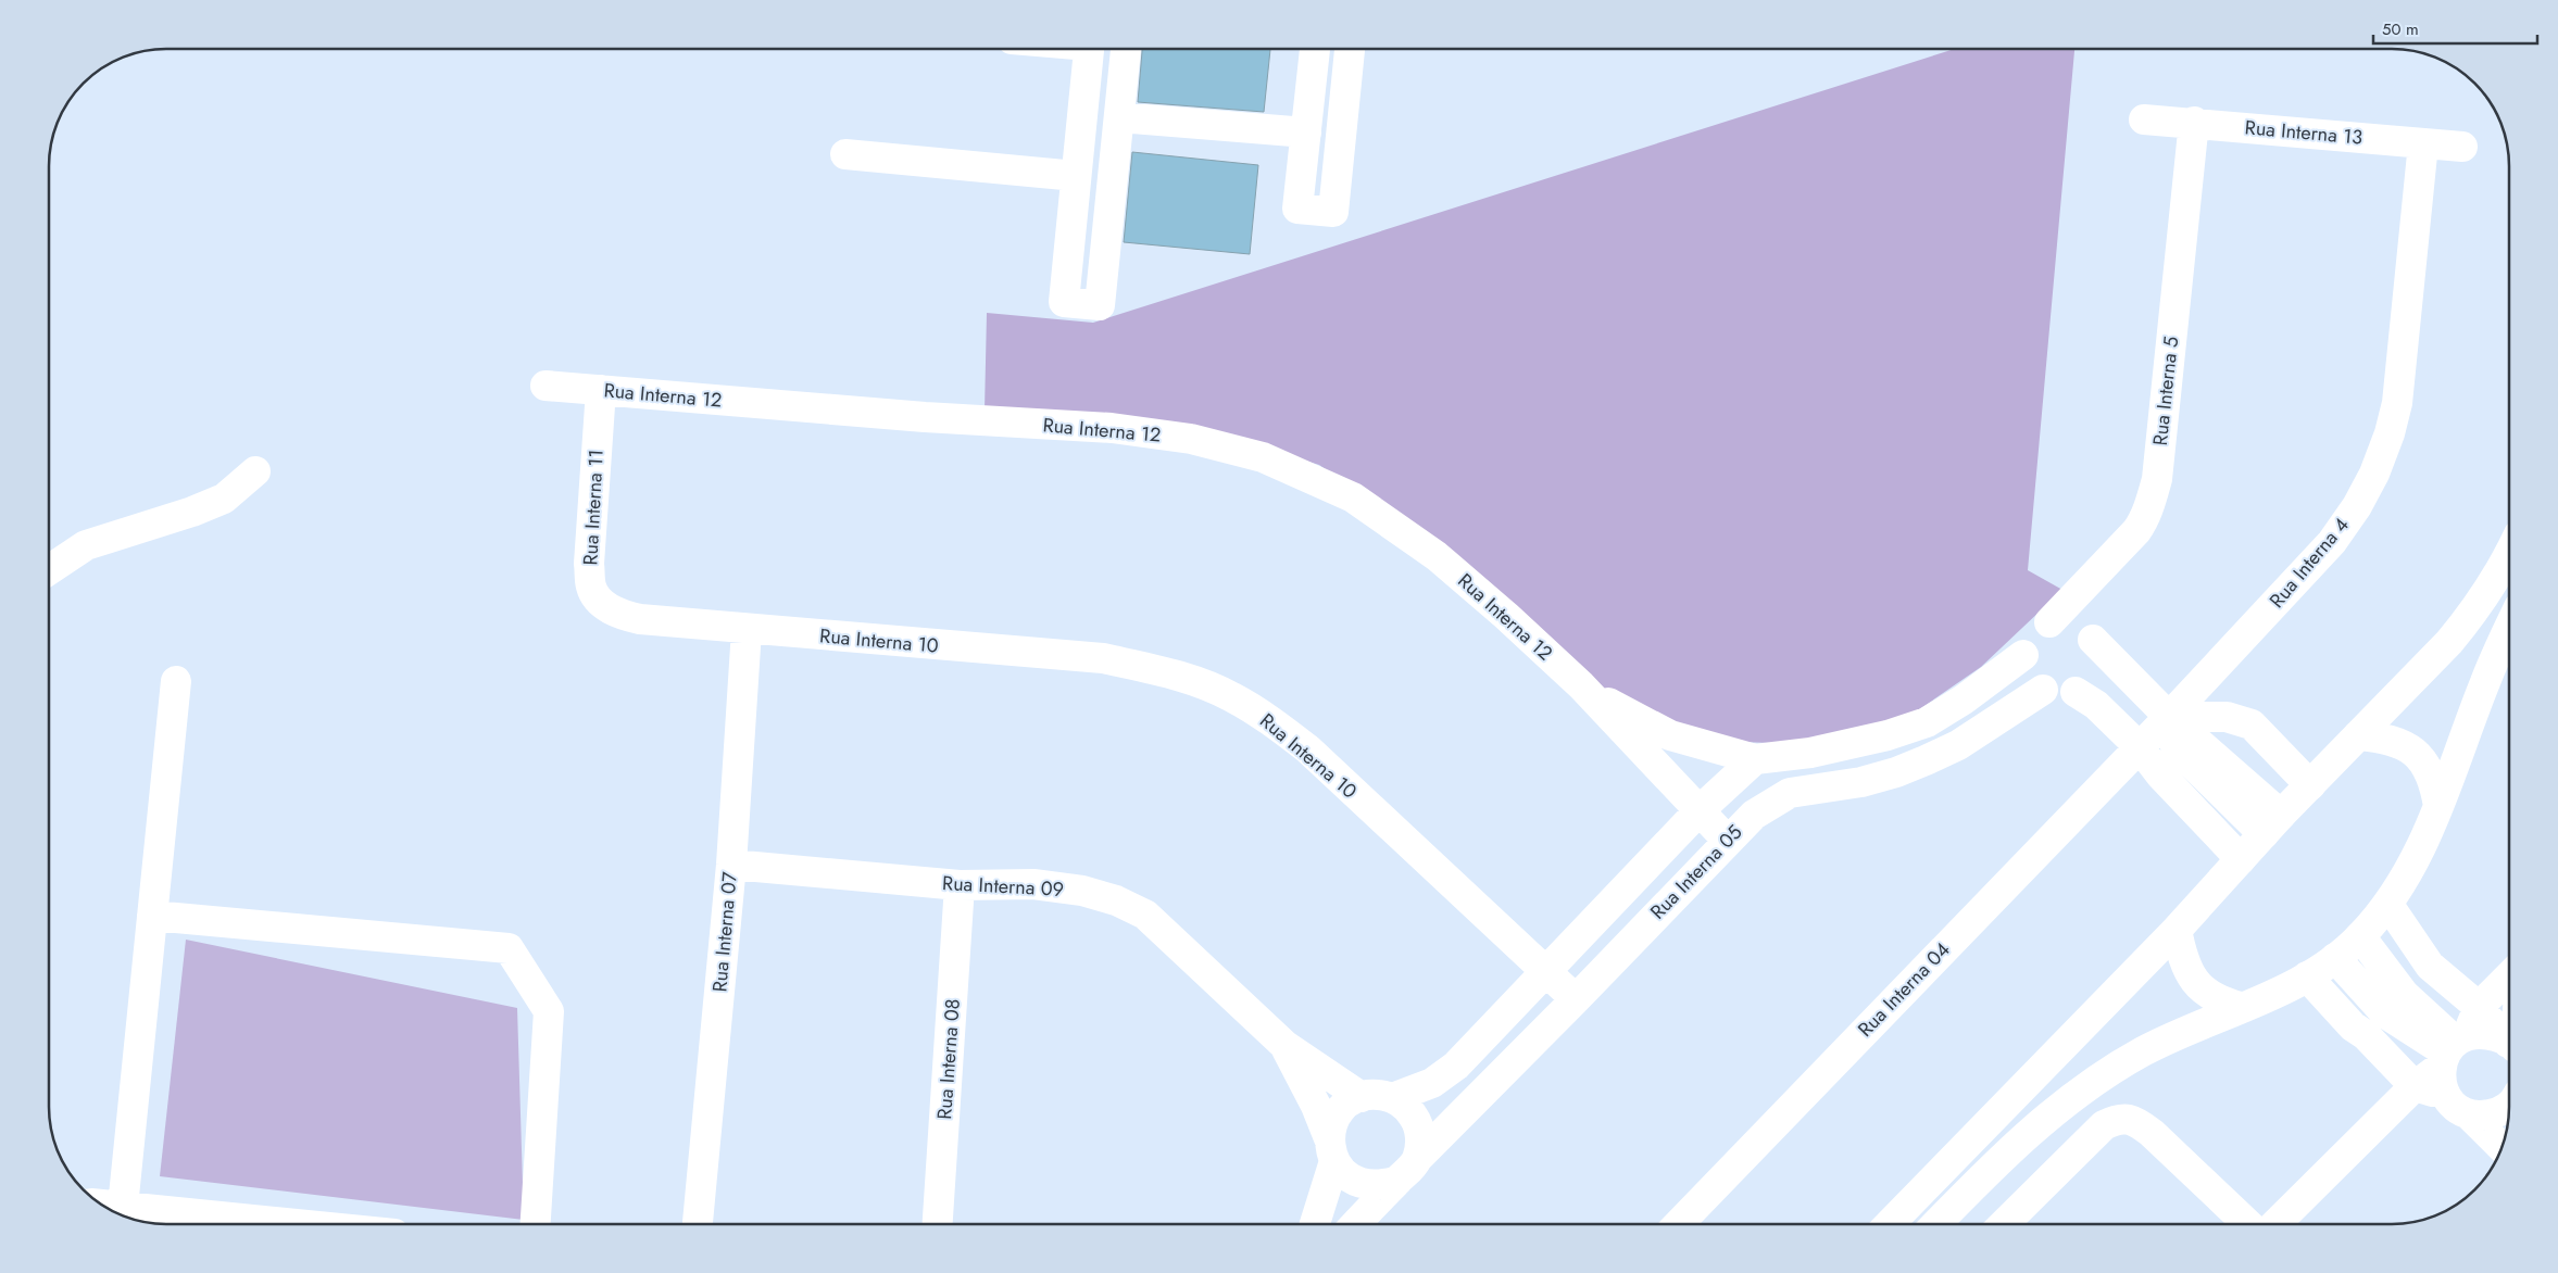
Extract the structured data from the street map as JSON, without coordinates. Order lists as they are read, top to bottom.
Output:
{
  "streets": {
    "street": [
      "Rua Interna 13",
      "Rua Interna 5",
      "Rua Interna 12",
      "Rua Interna 11",
      "Rua Interna 4",
      "Rua Interna 10",
      "Rua Interna 05",
      "Rua Interna 09",
      "Rua Interna 07",
      "Rua Interna 04",
      "Rua Interna 08"
    ]
  },
  "crossings": [
    ["Rua Interna 13", "Rua Interna 5"],
    ["Rua Interna 13", "Rua Interna 4"],
    ["Rua Interna 5", "Rua Interna 05"],
    ["Rua Interna 12", "Rua Interna 11"],
    ["Rua Interna 12", "Rua Interna 05"],
    ["Rua Interna 11", "Rua Interna 10"],
    ["Rua Interna 11", "Rua Interna 07"],
    ["Rua Interna 4", "Rua Interna 04"],
    ["Rua Interna 10", "Rua Interna 05"],
    ["Rua Interna 10", "Rua Interna 07"],
    ["Rua Interna 05", "Rua Interna 09"],
    ["Rua Interna 09", "Rua Interna 07"],
    ["Rua Interna 09", "Rua Interna 08"]
  ],
  "scale_bar": "50 m"
}
